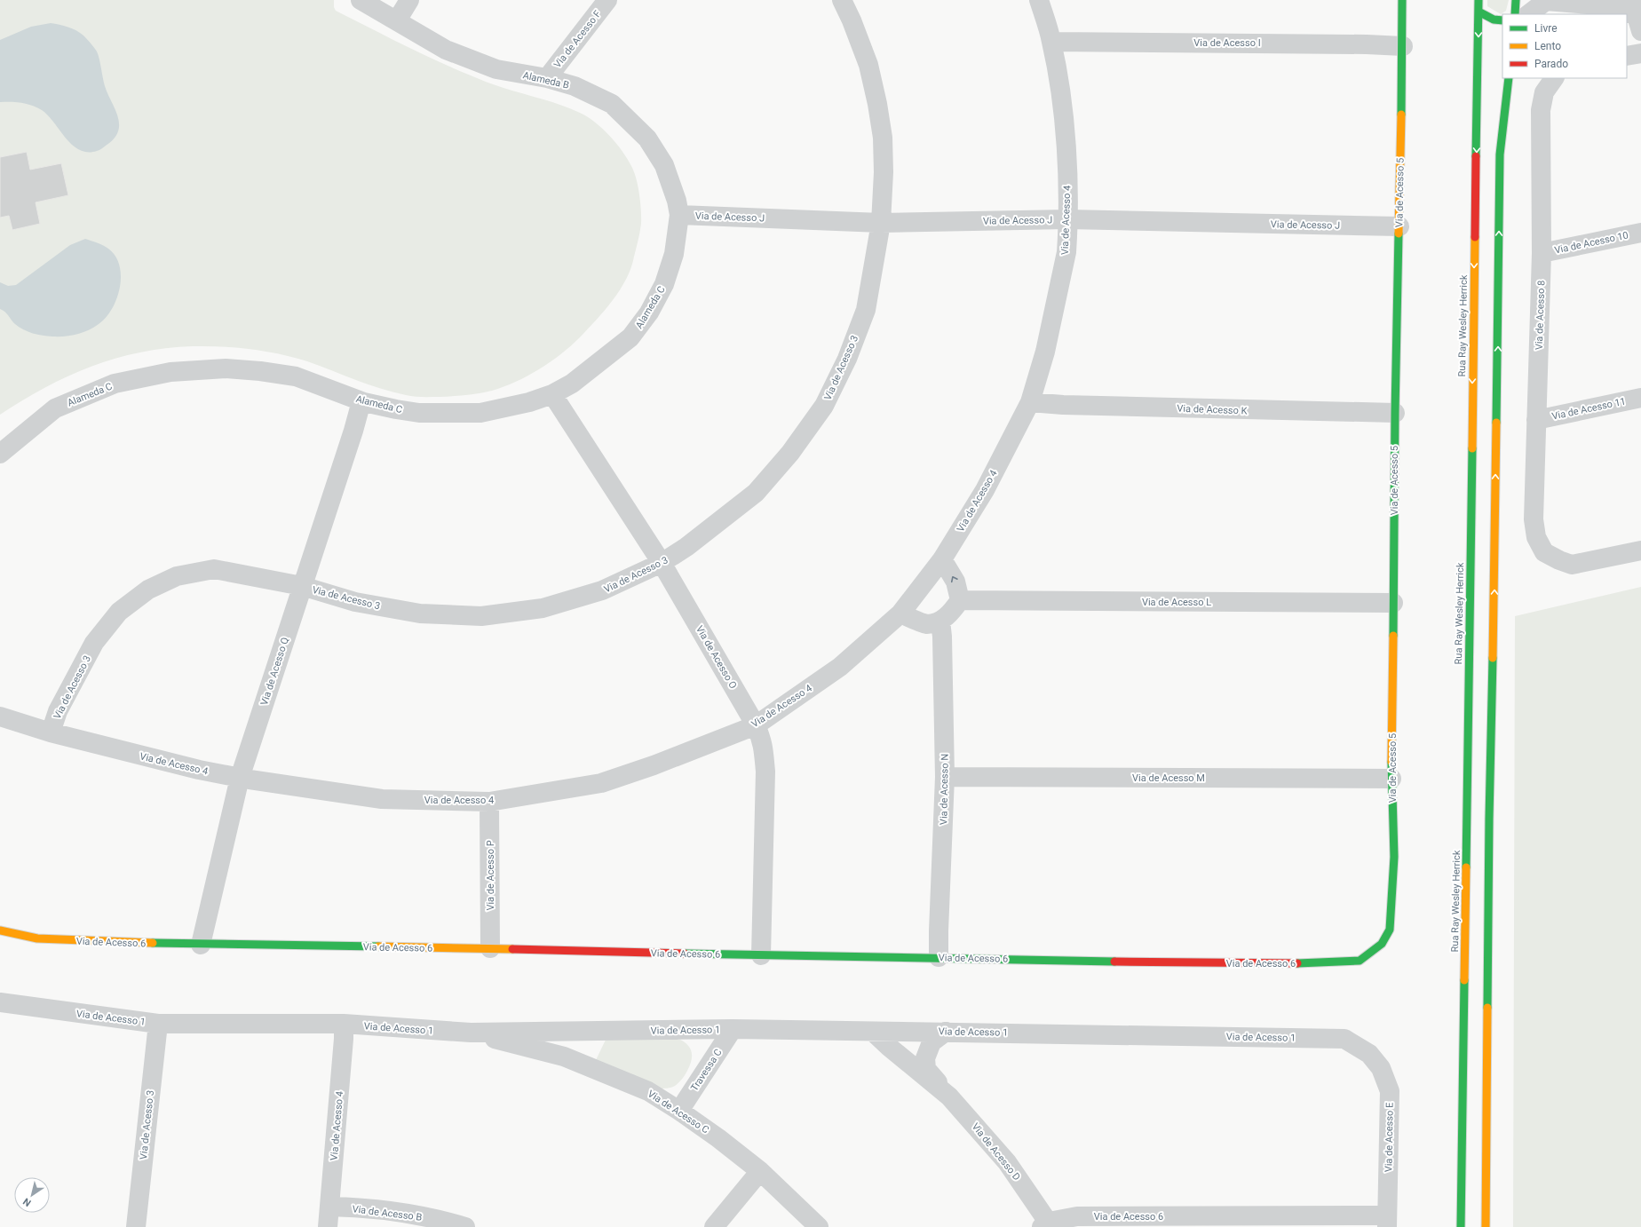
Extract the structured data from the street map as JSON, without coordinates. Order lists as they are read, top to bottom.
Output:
{
  "streets": {
    "street": [
      "Via de Acesso F",
      "Via de Acesso I",
      "Alameda B",
      "Via de Acesso 5",
      "Via de Acesso J",
      "Via de Acesso 4",
      "Via de Acesso 10",
      "Alameda C",
      "Via de Acesso 8",
      "Rua Ray Wesley Herrick",
      "Via de Acesso 3",
      "Via de Acesso 11",
      "Via de Acesso K",
      "Via de Acesso L",
      "Via de Acesso O",
      "Via de Acesso Q",
      "Via de Acesso M",
      "Via de Acesso N",
      "Via de Acesso P",
      "Via de Acesso 6",
      "Via de Acesso 1",
      "Travessa C",
      "Via de Acesso C",
      "Via de Acesso E",
      "Via de Acesso D",
      "Via de Acesso B"
    ]
  },
  "crossings": [
    ["Via de Acesso F", "Alameda B"],
    ["Via de Acesso I", "Via de Acesso 5"],
    ["Via de Acesso I", "Via de Acesso 4"],
    ["Alameda B", "Via de Acesso J"],
    ["Alameda B", "Alameda C"],
    ["Via de Acesso 5", "Via de Acesso J"],
    ["Via de Acesso 5", "Via de Acesso K"],
    ["Via de Acesso 5", "Via de Acesso L"],
    ["Via de Acesso 5", "Via de Acesso M"],
    ["Via de Acesso 5", "Via de Acesso 6"],
    ["Via de Acesso J", "Via de Acesso 4"],
    ["Via de Acesso J", "Alameda C"],
    ["Via de Acesso J", "Via de Acesso 3"],
    ["Via de Acesso 4", "Via de Acesso 3"],
    ["Via de Acesso 4", "Via de Acesso K"],
    ["Via de Acesso 4", "Via de Acesso O"],
    ["Via de Acesso 4", "Via de Acesso Q"],
    ["Via de Acesso 4", "Via de Acesso P"],
    ["Via de Acesso 4", "Via de Acesso 1"],
    ["Via de Acesso 4", "Via de Acesso B"],
    ["Via de Acesso 10", "Via de Acesso 8"],
    ["Alameda C", "Via de Acesso O"],
    ["Alameda C", "Via de Acesso Q"],
    ["Via de Acesso 8", "Via de Acesso 11"],
    ["Via de Acesso 3", "Via de Acesso O"],
    ["Via de Acesso 3", "Via de Acesso Q"],
    ["Via de Acesso 3", "Via de Acesso 1"],
    ["Via de Acesso O", "Via de Acesso 6"],
    ["Via de Acesso Q", "Via de Acesso 6"],
    ["Via de Acesso M", "Via de Acesso N"],
    ["Via de Acesso N", "Via de Acesso 6"],
    ["Via de Acesso P", "Via de Acesso 6"],
    ["Via de Acesso 6", "Via de Acesso E"],
    ["Via de Acesso 6", "Via de Acesso D"],
    ["Via de Acesso 1", "Travessa C"],
    ["Via de Acesso 1", "Via de Acesso C"],
    ["Via de Acesso 1", "Via de Acesso E"],
    ["Via de Acesso 1", "Via de Acesso D"],
    ["Travessa C", "Via de Acesso C"]
  ],
  "legend": ["Livre", "Lento", "Parado"],
  "north": "bottom left"
}
